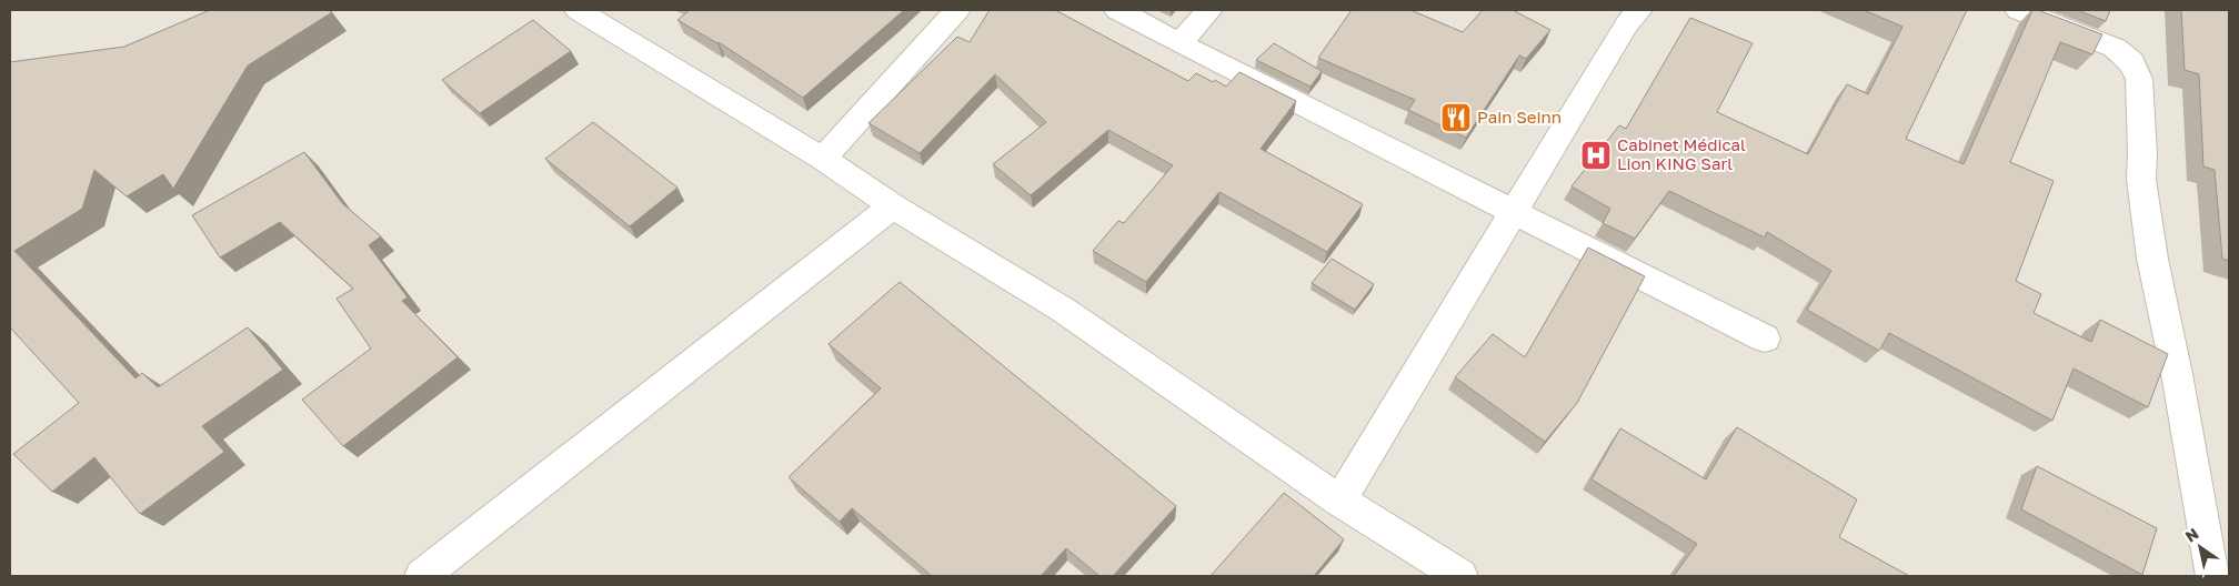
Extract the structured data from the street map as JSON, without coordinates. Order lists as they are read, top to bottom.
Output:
{
  "places": {
    "restaurant": ["Pain Seinn"],
    "hospital": ["Cabinet Médical Lion KING Sarl"]
  },
  "north": "top left"
}
